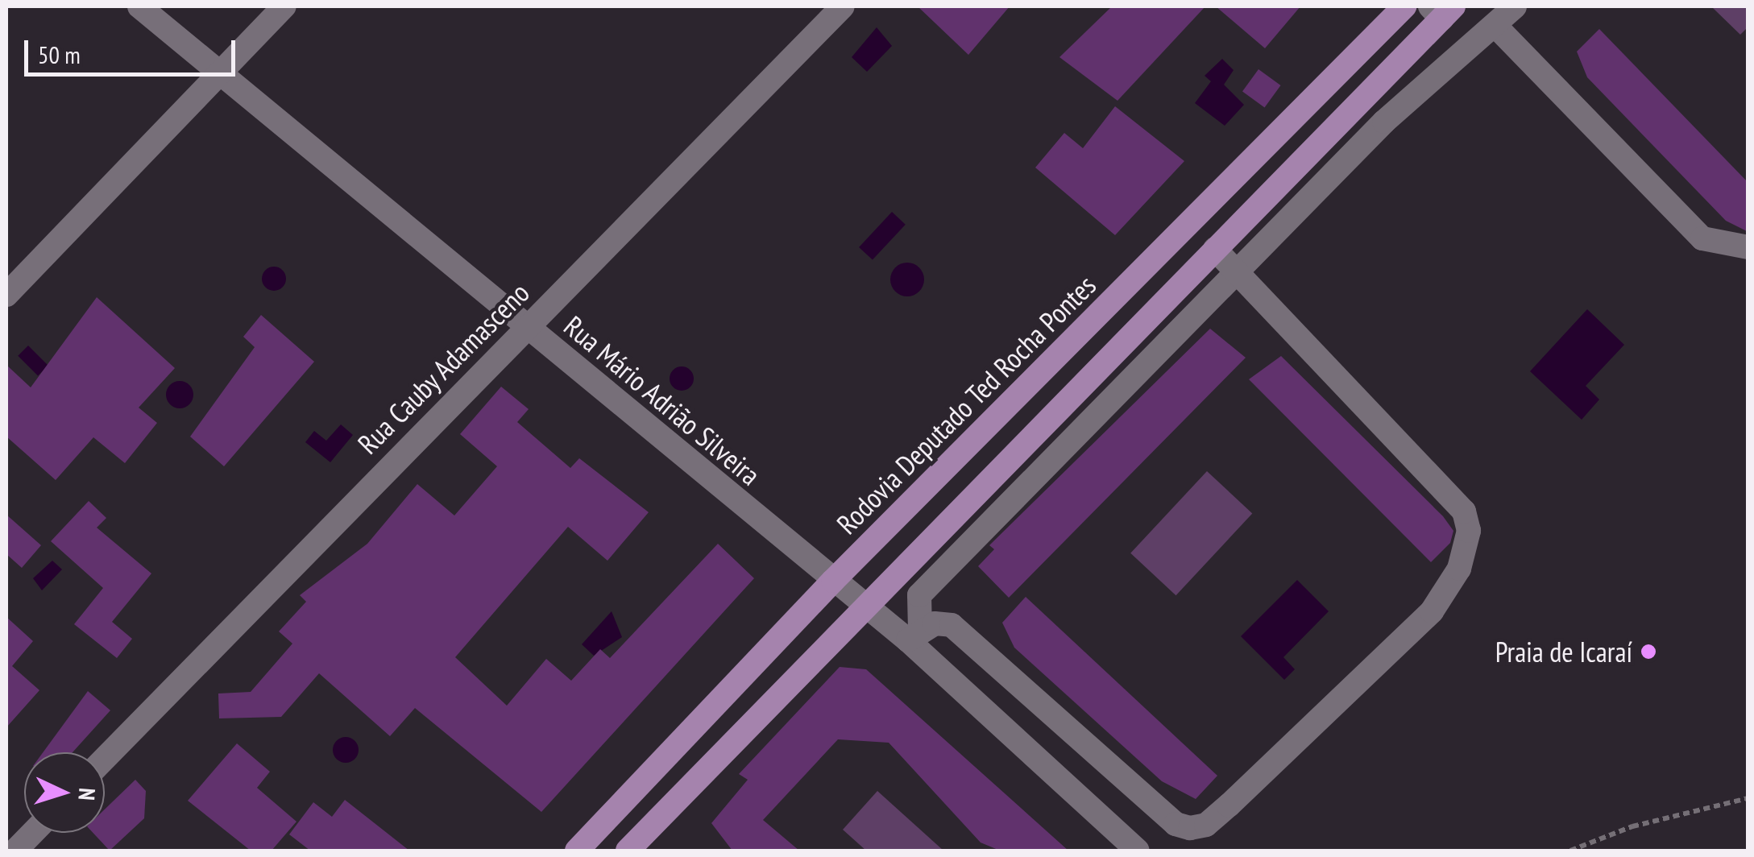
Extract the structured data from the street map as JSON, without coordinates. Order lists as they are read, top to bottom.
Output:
{
  "streets": {
    "main road": ["Rodovia Deputado Ted Rocha Pontes"],
    "street": ["Rua Cauby Adamasceno", "Rua Mário Adrião Silveira"]
  },
  "crossings": [
    ["Rua Cauby Adamasceno", "Rua Mário Adrião Silveira"],
    ["Rua Mário Adrião Silveira", "Rodovia Deputado Ted Rocha Pontes"]
  ],
  "places": ["Praia de Icaraí"],
  "scale_bar": "50 m",
  "north": "right"
}
